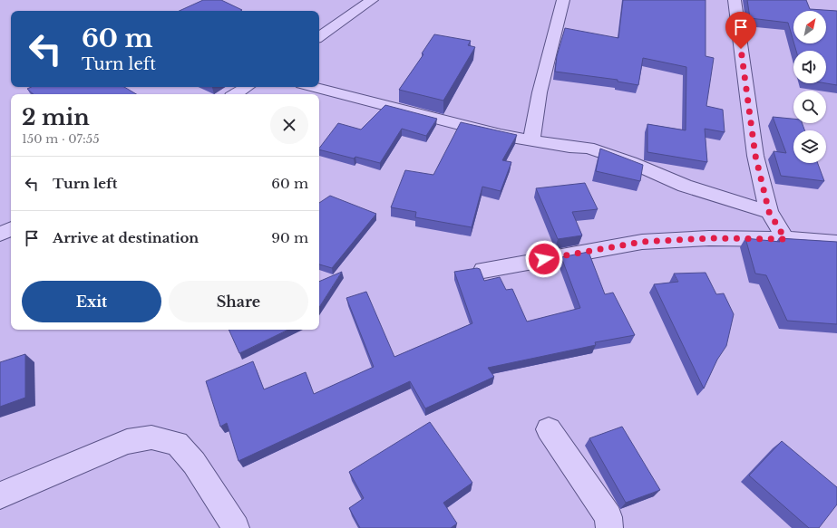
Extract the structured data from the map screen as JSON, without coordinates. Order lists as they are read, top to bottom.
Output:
{
  "north": "top right",
  "page": {
    "turn": ["60 m", "Turn left"],
    "heading": ["2 min", "150 m · 07:55"],
    "list": [
      {
        "name": "Turn left",
        "value": "60 m"
      },
      {
        "name": "Arrive at destination",
        "value": "90 m"
      }
    ],
    "buttons": ["Exit", "Share"]
  }
}
